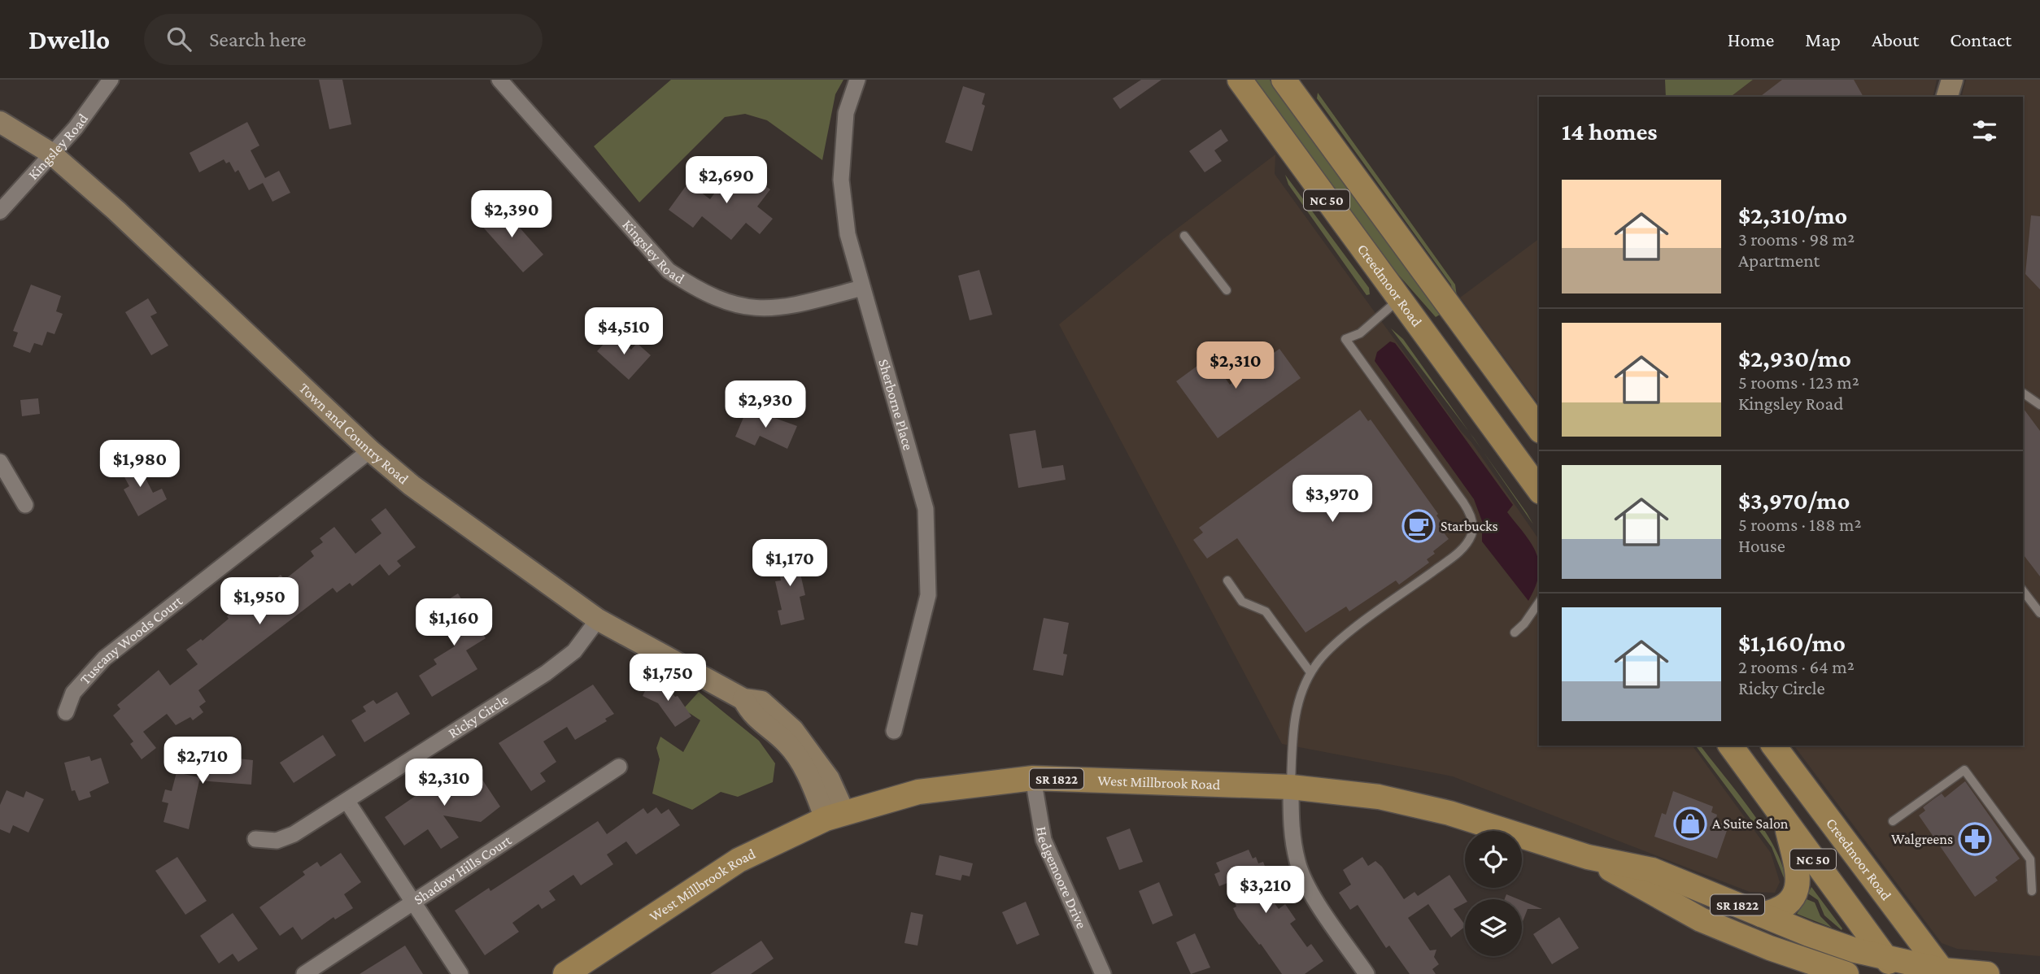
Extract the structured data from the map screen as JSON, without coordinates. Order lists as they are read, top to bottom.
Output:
{
  "streets": {
    "main road": [
      "NC 50",
      "Creedmoor Road",
      "SR 1822",
      "West Millbrook Road"
    ],
    "street": [
      "Kingsley Road",
      "Sherborne Place",
      "Town and Country Road",
      "Tuscany Woods Court",
      "Ricky Circle",
      "Shadow Hills Court",
      "Hedgemoore Drive"
    ]
  },
  "crossings": [
    ["Kingsley Road", "Sherborne Place"],
    ["Kingsley Road", "Town and Country Road"],
    ["NC 50", "West Millbrook Road"],
    ["Creedmoor Road", "West Millbrook Road"],
    ["Town and Country Road", "Tuscany Woods Court"],
    ["Town and Country Road", "Ricky Circle"],
    ["Town and Country Road", "West Millbrook Road"],
    ["West Millbrook Road", "Hedgemoore Drive"]
  ],
  "places": {
    "cafe": ["Starbucks"],
    "shop": ["A Suite Salon"],
    "pharmacy": ["Walgreens"]
  },
  "page": {
    "header": "Dwello",
    "search": "Search here",
    "nav": [
      "Home",
      "Map",
      "About",
      "Contact"
    ],
    "heading": "14 homes",
    "price": [
      "$2,690",
      "$2,390",
      "$4,510",
      "$2,310",
      "$2,930",
      "$1,980",
      "$3,970",
      "$1,170",
      "$1,950",
      "$1,160",
      "$1,750",
      "$2,710",
      "$2,310",
      "$3,210"
    ],
    "list": [
      {
        "name": "$2,310/mo",
        "note": "3 rooms · 98 m² · Apartment"
      },
      {
        "name": "$2,930/mo",
        "note": "5 rooms · 123 m² · Kingsley Road"
      },
      {
        "name": "$3,970/mo",
        "note": "5 rooms · 188 m² · House"
      },
      {
        "name": "$1,160/mo",
        "note": "2 rooms · 64 m² · Ricky Circle"
      }
    ]
  }
}
